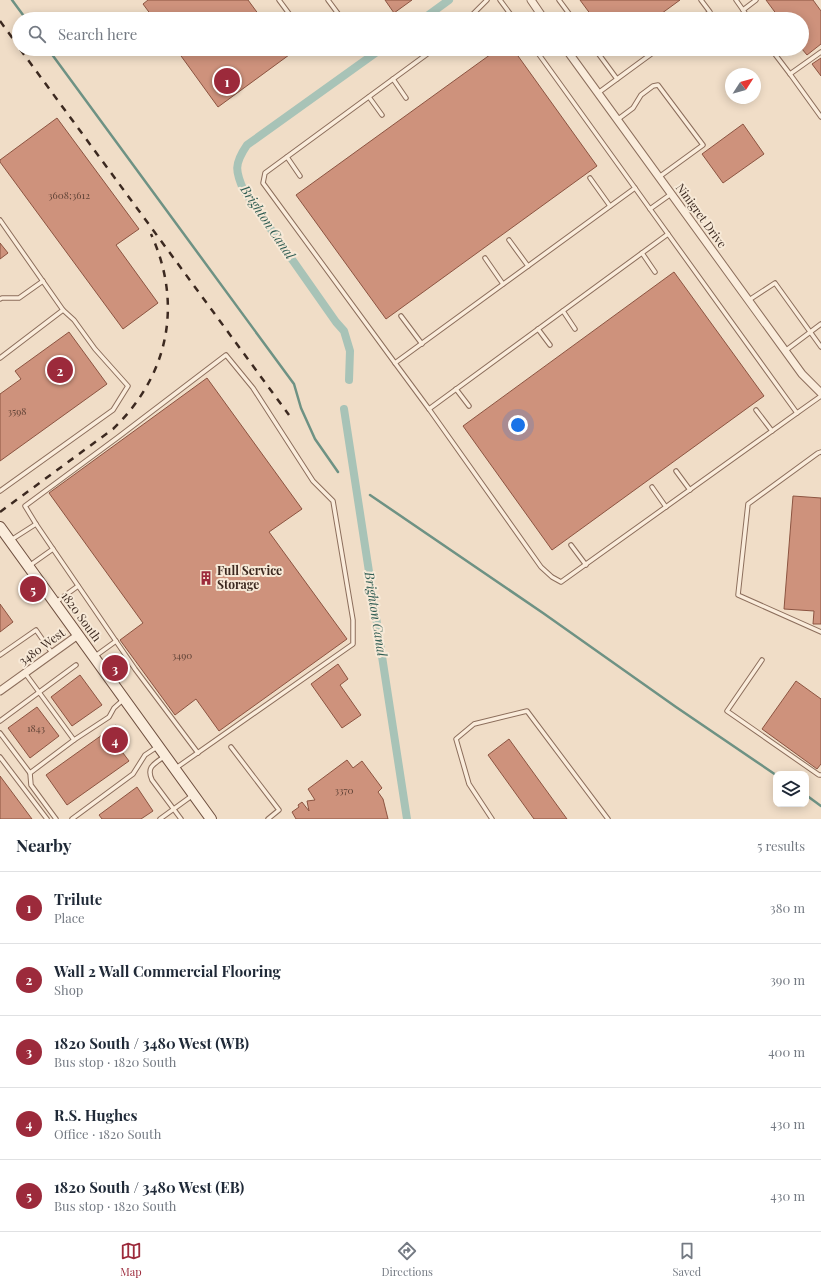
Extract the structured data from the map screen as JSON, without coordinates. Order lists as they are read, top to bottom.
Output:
{
  "streets": {
    "street": ["Ninigret Drive", "1820 South", "3480 West"]
  },
  "crossings": [
    ["1820 South", "3480 West"]
  ],
  "water": ["Brighton Canal"],
  "places": {
    "building": ["Full Service Storage"]
  },
  "house_numbers": [
    "3608;3612",
    "3598",
    "3490",
    "1843",
    "3370"
  ],
  "north": "top right",
  "page": {
    "search": "Search here",
    "pins": [
      "1",
      "2",
      "5",
      "3",
      "4"
    ],
    "heading": ["Nearby", "5 results"],
    "list": [
      {
        "mark": "1",
        "name": "Trilute",
        "note": "Place",
        "value": "380 m"
      },
      {
        "mark": "2",
        "name": "Wall 2 Wall Commercial Flooring",
        "note": "Shop",
        "value": "390 m"
      },
      {
        "mark": "3",
        "name": "1820 South / 3480 West (WB)",
        "note": "Bus stop · 1820 South",
        "value": "400 m"
      },
      {
        "mark": "4",
        "name": "R.S. Hughes",
        "note": "Office · 1820 South",
        "value": "430 m"
      },
      {
        "mark": "5",
        "name": "1820 South / 3480 West (EB)",
        "note": "Bus stop · 1820 South",
        "value": "430 m"
      }
    ],
    "nav": ["Map", "Directions", "Saved"]
  }
}
